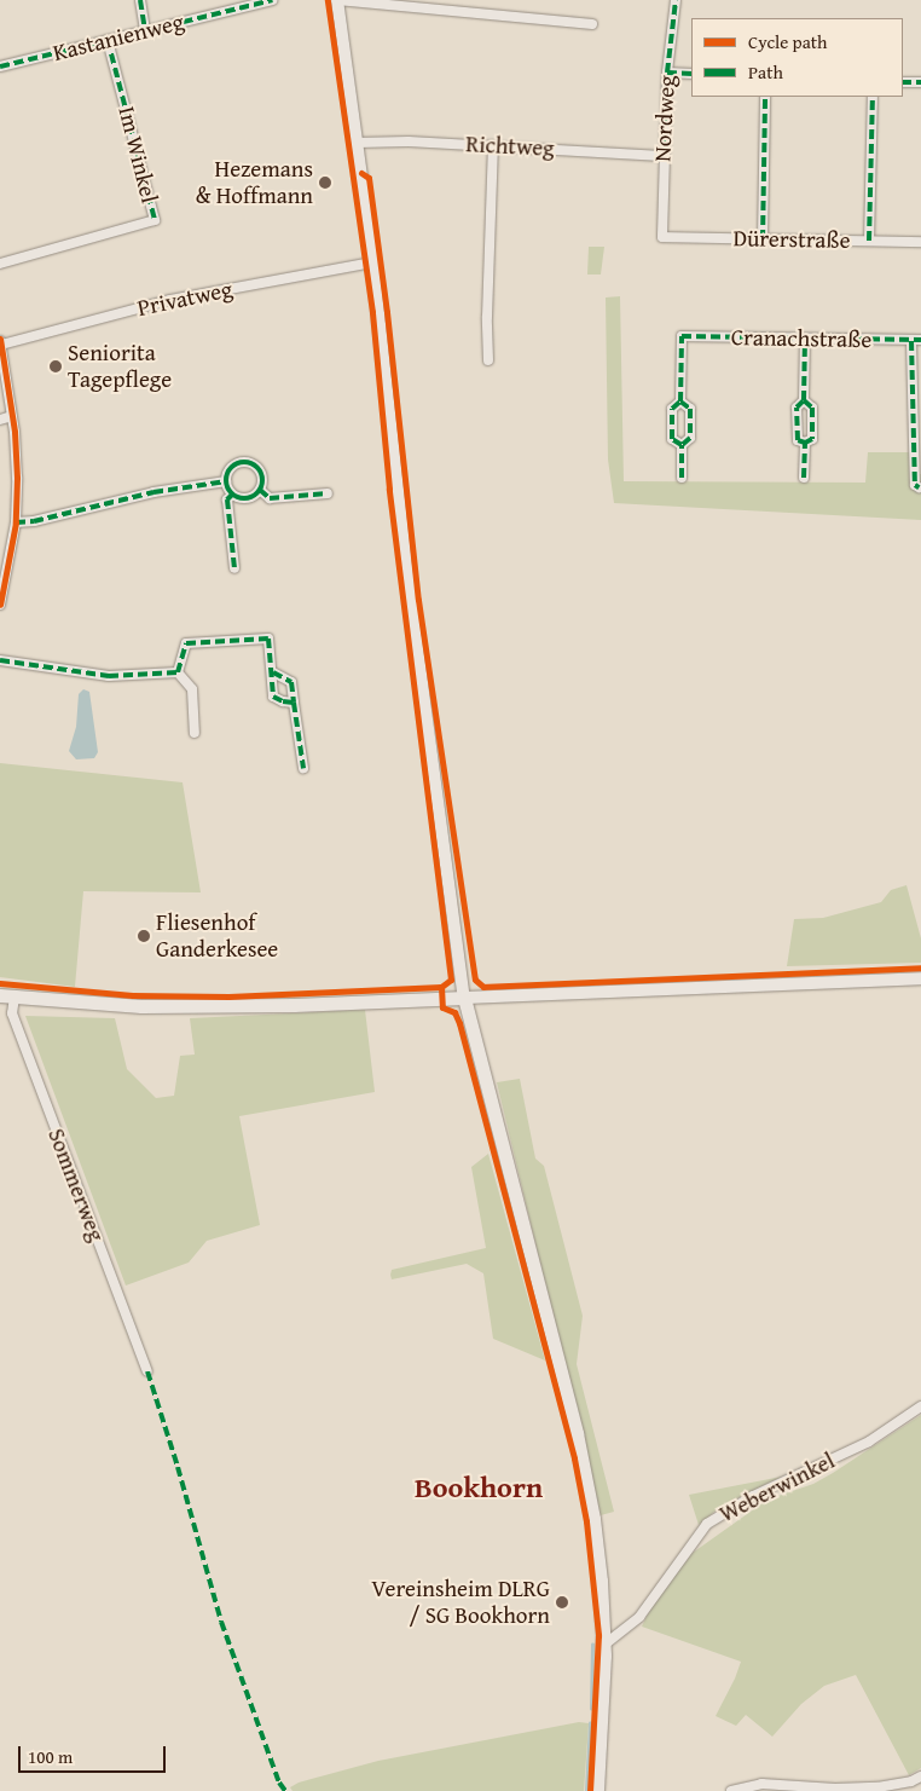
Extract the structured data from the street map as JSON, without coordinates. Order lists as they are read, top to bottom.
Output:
{
  "streets": {
    "street": [
      "Kastanienweg",
      "Nordweg",
      "Richtweg",
      "Im Winkel",
      "Dürerstraße",
      "Privatweg",
      "Cranachstraße",
      "Sommerweg",
      "Weberwinkel"
    ]
  },
  "crossings": [
    ["Kastanienweg", "Im Winkel"],
    ["Nordweg", "Richtweg"],
    ["Nordweg", "Dürerstraße"]
  ],
  "districts": ["Bookhorn"],
  "places": [
    "Hezemans & Hoffmann",
    "Seniorita Tagepflege",
    "Fliesenhof Ganderkesee",
    "Vereinsheim DLRG / SG Bookhorn"
  ],
  "legend": ["Cycle path", "Path"],
  "scale_bar": "100 m"
}
